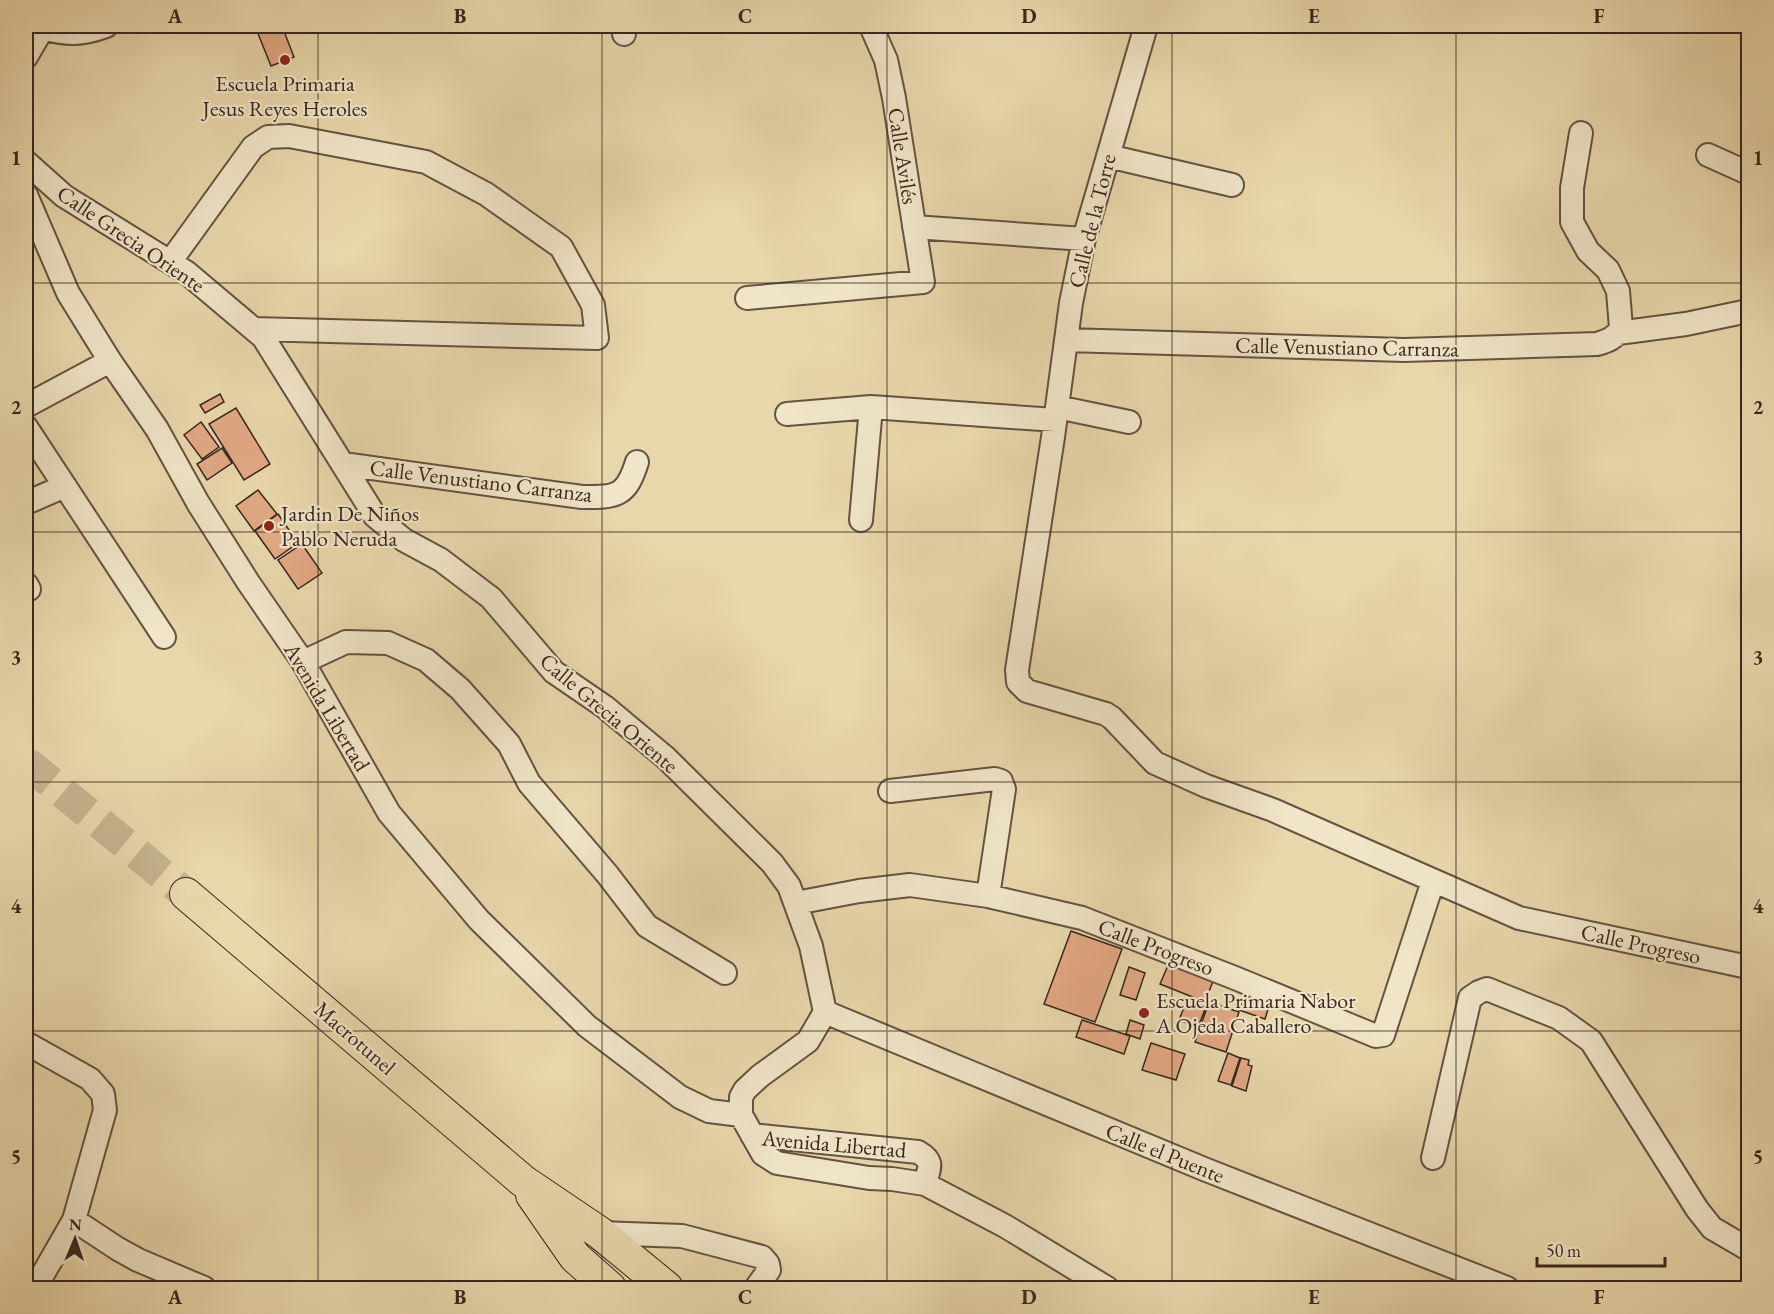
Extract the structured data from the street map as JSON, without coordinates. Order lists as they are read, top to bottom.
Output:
{
  "streets": {
    "highway": ["Macrotunel"],
    "street": [
      "Calle Avilés",
      "Calle de la Torre",
      "Calle Grecia Oriente",
      "Calle Venustiano Carranza",
      "Avenida Libertad",
      "Calle Progreso",
      "Calle el Puente"
    ]
  },
  "crossings": [
    ["Calle Avilés", "Calle de la Torre"],
    ["Calle de la Torre", "Calle Venustiano Carranza"],
    ["Calle de la Torre", "Calle Progreso"],
    ["Calle Grecia Oriente", "Calle Venustiano Carranza"],
    ["Calle Grecia Oriente", "Calle Progreso"],
    ["Calle Grecia Oriente", "Calle el Puente"]
  ],
  "places": ["Escuela Primaria Jesus Reyes Heroles", "Jardin De Niños Pablo Neruda", "Escuela Primaria Nabor A Ojeda Caballero"],
  "scale_bar": "50 m",
  "north": "top",
  "grid": {
    "columns": [
      "A",
      "B",
      "C",
      "D",
      "E",
      "F"
    ],
    "rows": [
      "1",
      "2",
      "3",
      "4",
      "5"
    ]
  }
}
